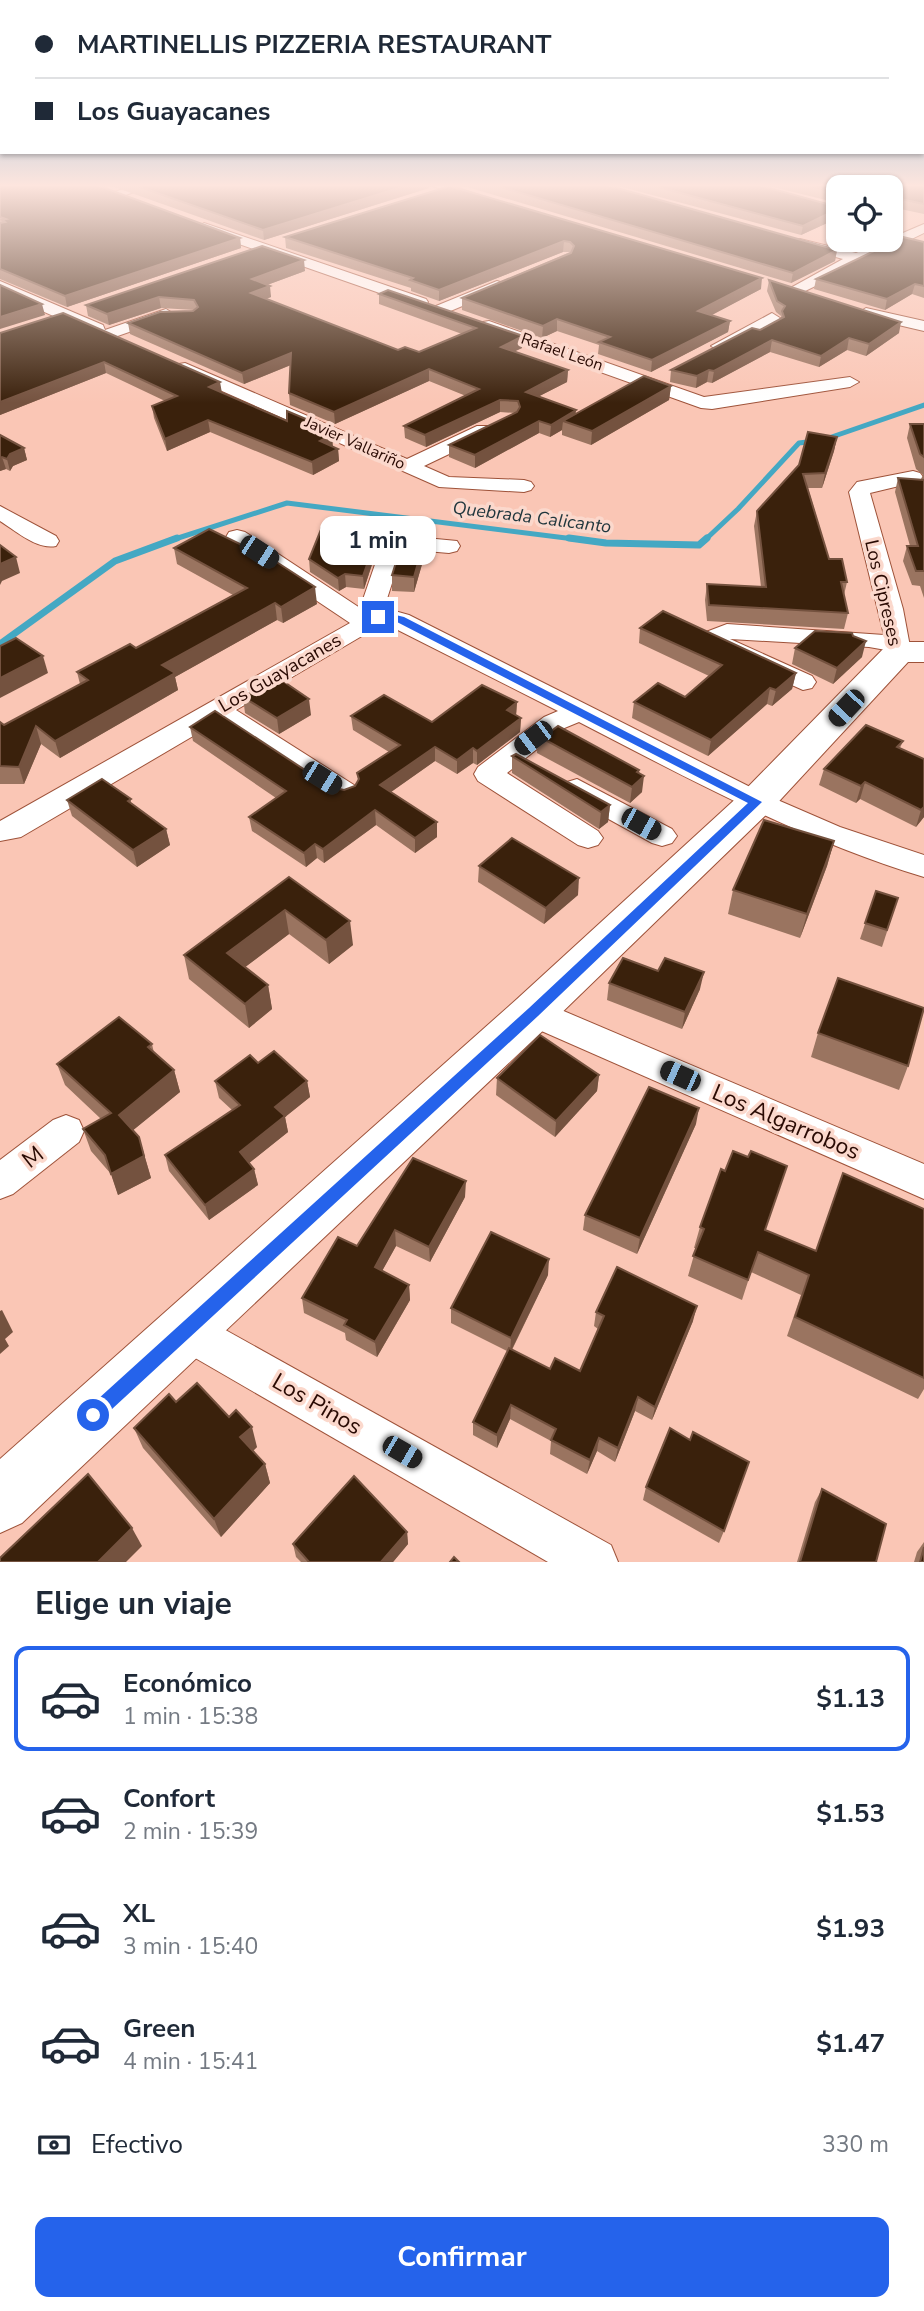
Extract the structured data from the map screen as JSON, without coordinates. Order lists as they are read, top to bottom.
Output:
{
  "streets": {
    "street": [
      "Rafael León",
      "Javier Vallariño",
      "Los Cipreses",
      "Los Guayacanes",
      "Los Algarrobos",
      "M",
      "Los Pinos"
    ]
  },
  "crossings": [
    ["Los Cipreses", "Los Algarrobos"],
    ["Los Cipreses", "Los Pinos"]
  ],
  "water": ["Quebrada Calicanto"],
  "page": {
    "banner": ["MARTINELLIS PIZZERIA RESTAURANT", "Los Guayacanes"],
    "bubble": "1 min",
    "heading": "Elige un viaje",
    "list": [
      {
        "name": "Económico",
        "note": "1 min · 15:38",
        "value": "$1.13"
      },
      {
        "name": "Confort",
        "note": "2 min · 15:39",
        "value": "$1.53"
      },
      {
        "name": "XL",
        "note": "3 min · 15:40",
        "value": "$1.93"
      },
      {
        "name": "Green",
        "note": "4 min · 15:41",
        "value": "$1.47"
      }
    ],
    "pay": ["Efectivo", "330 m"],
    "buttons": "Confirmar"
  }
}
